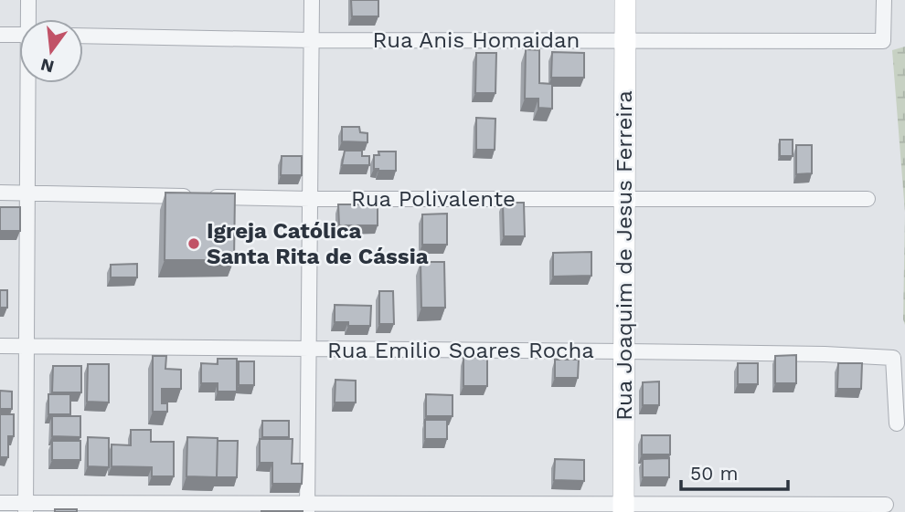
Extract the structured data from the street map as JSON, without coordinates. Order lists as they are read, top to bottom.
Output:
{
  "streets": {
    "street": [
      "Rua Anis Homaidan",
      "Rua Polivalente",
      "Rua Joaquim de Jesus Ferreira",
      "Rua Emilio Soares Rocha"
    ]
  },
  "crossings": [
    ["Rua Anis Homaidan", "Rua Joaquim de Jesus Ferreira"],
    ["Rua Polivalente", "Rua Joaquim de Jesus Ferreira"],
    ["Rua Joaquim de Jesus Ferreira", "Rua Emilio Soares Rocha"]
  ],
  "places": ["Igreja Católica Santa Rita de Cássia"],
  "scale_bar": "50 m",
  "north": "bottom"
}
